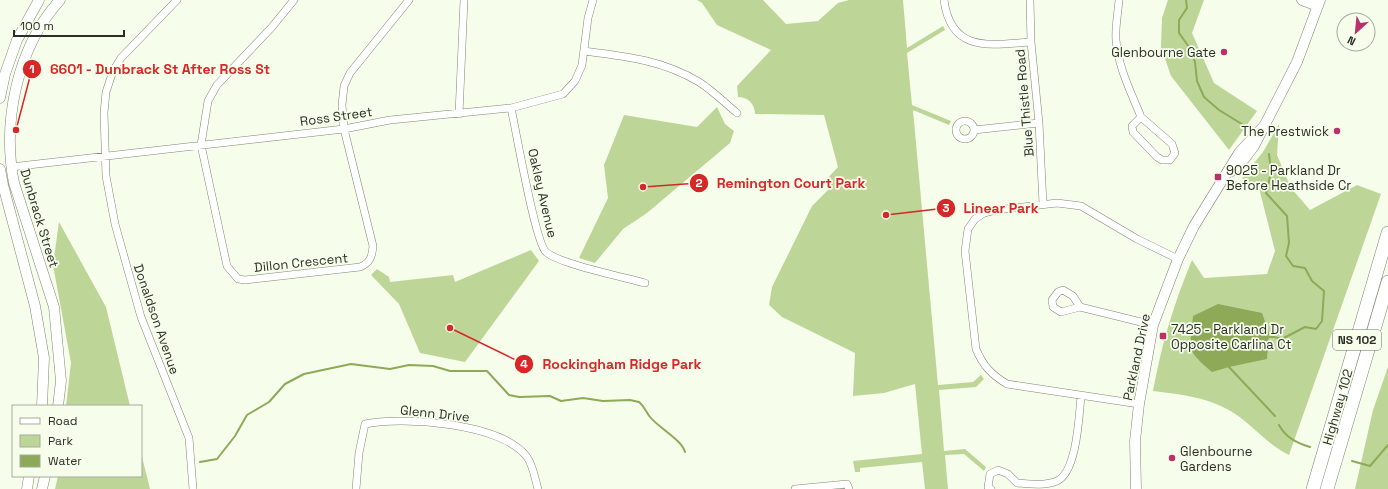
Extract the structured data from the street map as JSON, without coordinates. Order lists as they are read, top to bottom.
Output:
{
  "streets": {
    "highway": ["NS 102", "Highway 102"],
    "main road": ["Dunbrack Street", "Parkland Drive"],
    "street": [
      "Blue Thistle Road",
      "Ross Street",
      "Oakley Avenue",
      "Dillon Crescent",
      "Donaldson Avenue",
      "Glenn Drive"
    ]
  },
  "crossings": [
    ["Ross Street", "Oakley Avenue"],
    ["Ross Street", "Dunbrack Street"],
    ["Ross Street", "Dillon Crescent"],
    ["Ross Street", "Donaldson Avenue"]
  ],
  "places": {
    "other": [
      "Glenbourne Gate",
      "6601 - Dunbrack St After Ross St",
      "The Prestwick",
      "Remington Court Park",
      "Linear Park",
      "Rockingham Ridge Park",
      "Glenbourne Gardens"
    ],
    "transit": ["9025 - Parkland Dr Before Heathside Cr", "7425 - Parkland Dr Opposite Carlina Ct"]
  },
  "legend": ["Road", "Park", "Water"],
  "scale_bar": "100 m",
  "north": "bottom left"
}
